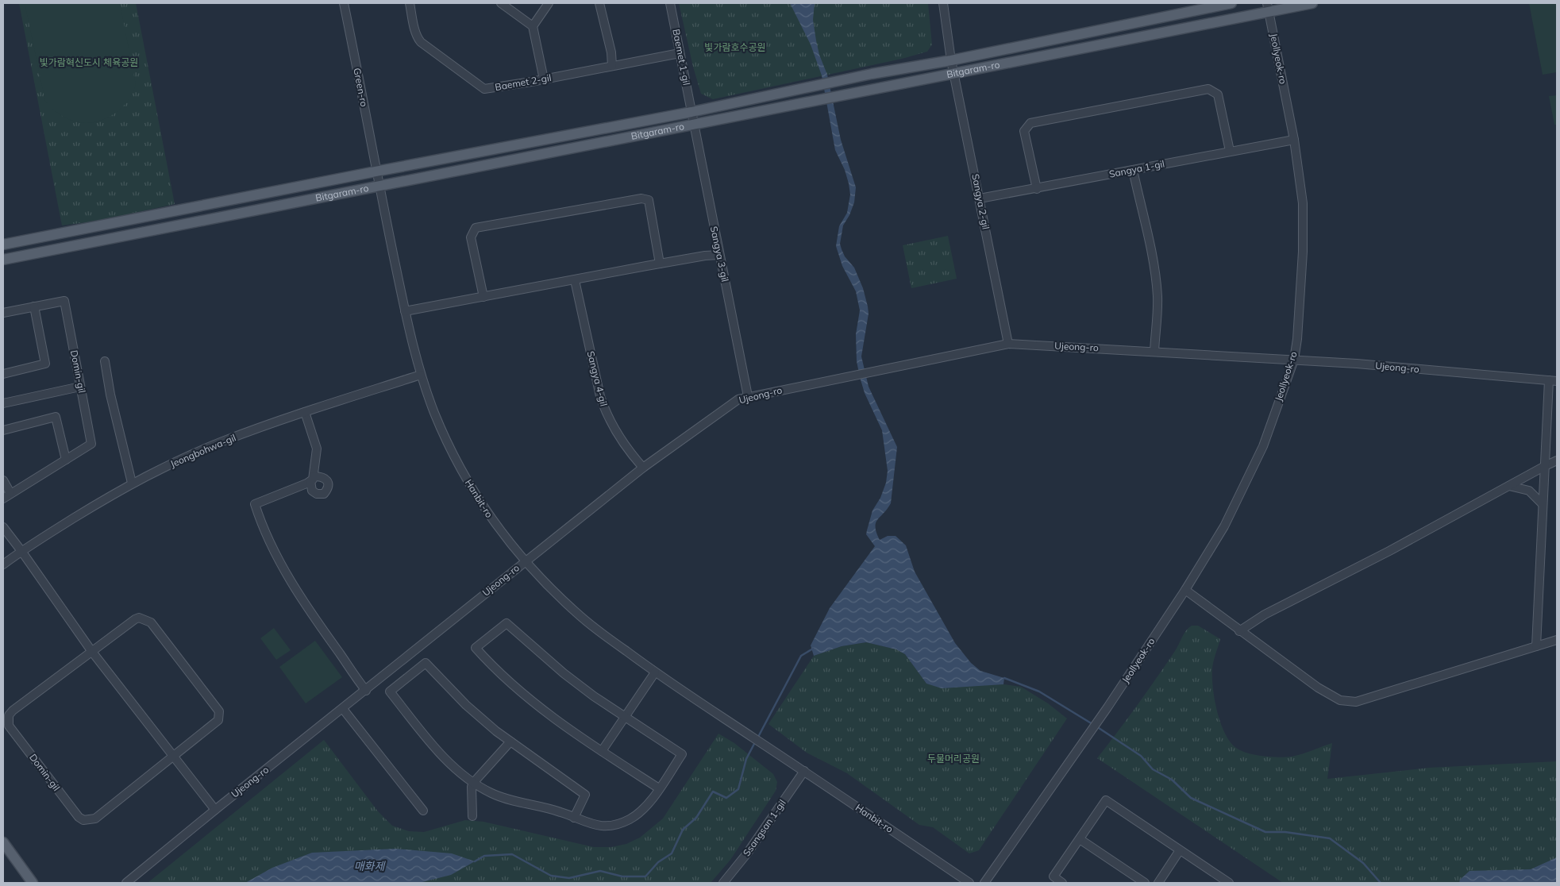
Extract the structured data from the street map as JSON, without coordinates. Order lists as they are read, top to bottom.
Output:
{
  "streets": {
    "main road": ["Bitgaram-ro"],
    "street": [
      "Baemet 1-gil",
      "Jeollyeok-ro",
      "Baemet 2-gil",
      "Green-ro",
      "Sangya 1-gil",
      "Sangya 2-gil",
      "Sangya 3-gil",
      "Ujeong-ro",
      "Domin-gil",
      "Sangya 4-gil",
      "Jeongbohwa-gil",
      "Hanbit-ro",
      "Ssangsan 1-gil"
    ]
  },
  "crossings": [
    ["Baemet 1-gil", "Bitgaram-ro"],
    ["Baemet 1-gil", "Baemet 2-gil"],
    ["Baemet 1-gil", "Sangya 3-gil"],
    ["Jeollyeok-ro", "Bitgaram-ro"],
    ["Jeollyeok-ro", "Sangya 1-gil"],
    ["Jeollyeok-ro", "Ujeong-ro"],
    ["Bitgaram-ro", "Green-ro"],
    ["Bitgaram-ro", "Sangya 2-gil"],
    ["Bitgaram-ro", "Sangya 3-gil"],
    ["Bitgaram-ro", "Hanbit-ro"],
    ["Green-ro", "Hanbit-ro"],
    ["Sangya 1-gil", "Sangya 2-gil"],
    ["Sangya 2-gil", "Ujeong-ro"],
    ["Sangya 3-gil", "Ujeong-ro"],
    ["Ujeong-ro", "Sangya 4-gil"],
    ["Ujeong-ro", "Hanbit-ro"],
    ["Jeongbohwa-gil", "Hanbit-ro"],
    ["Hanbit-ro", "Ssangsan 1-gil"]
  ],
  "water": ["매화제"],
  "parks": ["빛가람호수공원", "빛가람혁신도시 체육공원", "두물머리공원"]
}
